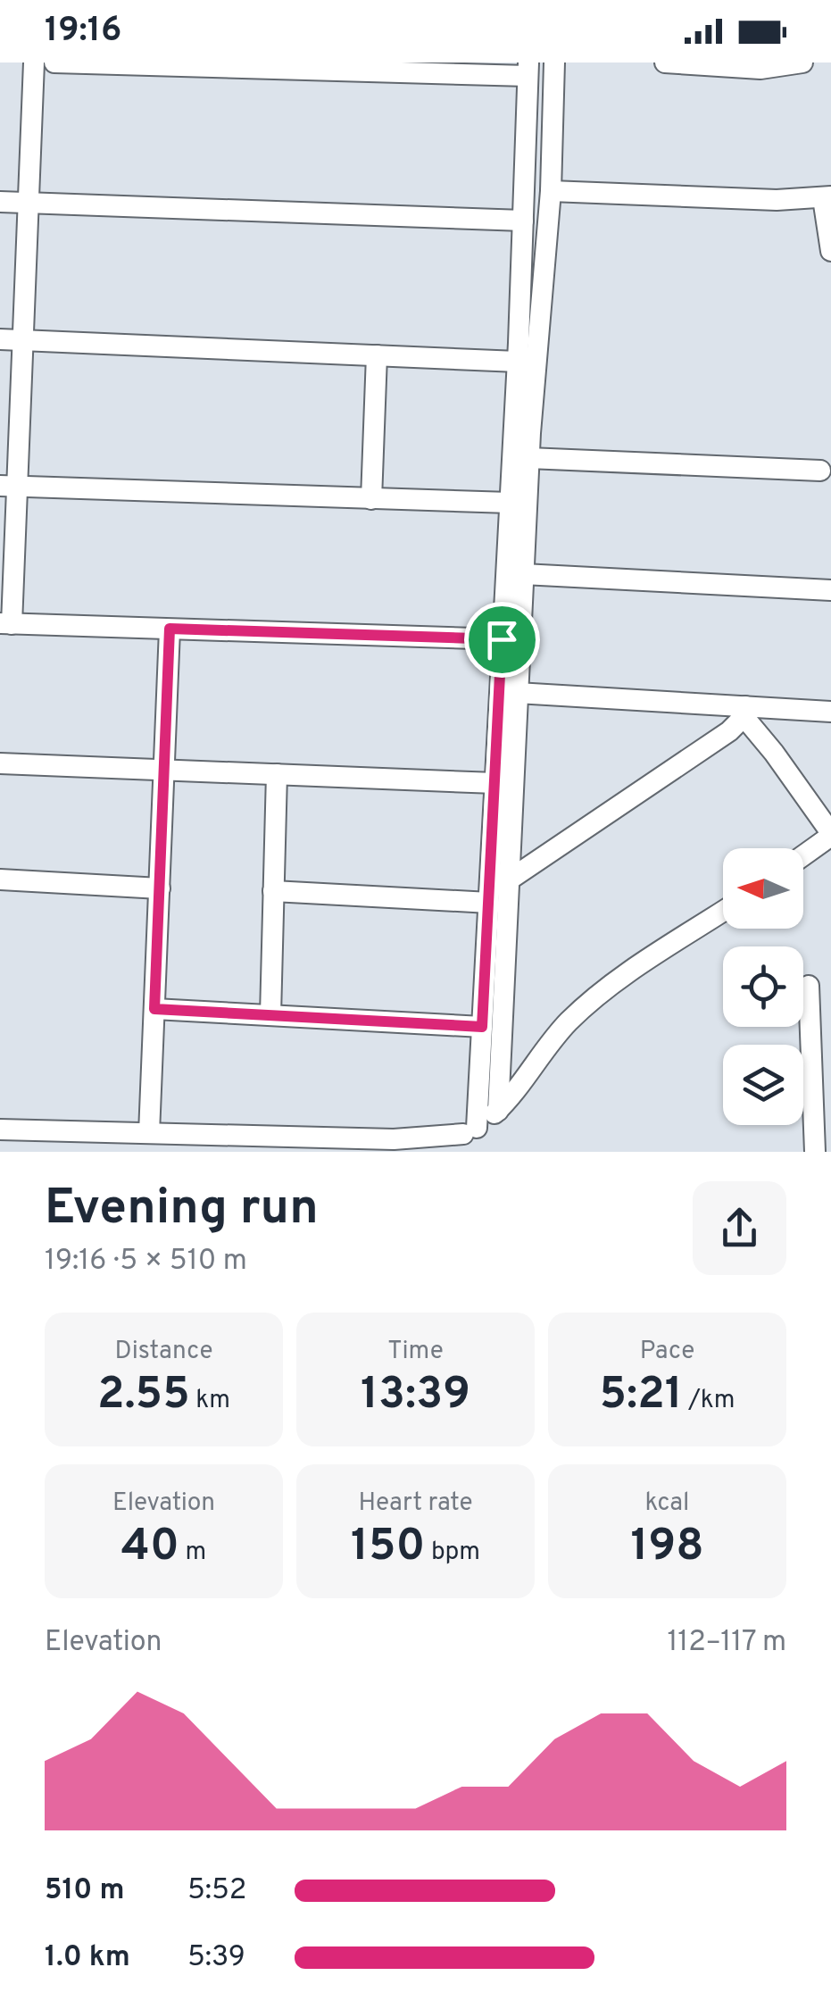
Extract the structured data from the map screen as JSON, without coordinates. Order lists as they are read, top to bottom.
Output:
{
  "north": "left",
  "page": {
    "status": "19:16",
    "heading": ["Evening run", "19:16 · 5 × 510 m"],
    "stats": [
      ["Distance", "2.55 km"],
      ["Time", "13:39"],
      ["Pace", "5:21 /km"],
      ["Elevation", "40 m"],
      ["Heart rate", "150 bpm"],
      ["kcal", "198"]
    ],
    "chart": ["Elevation", "112–117 m"],
    "list": [
      {
        "name": "510 m",
        "note": "5:52"
      },
      {
        "name": "1.0 km",
        "note": "5:39"
      }
    ]
  }
}
